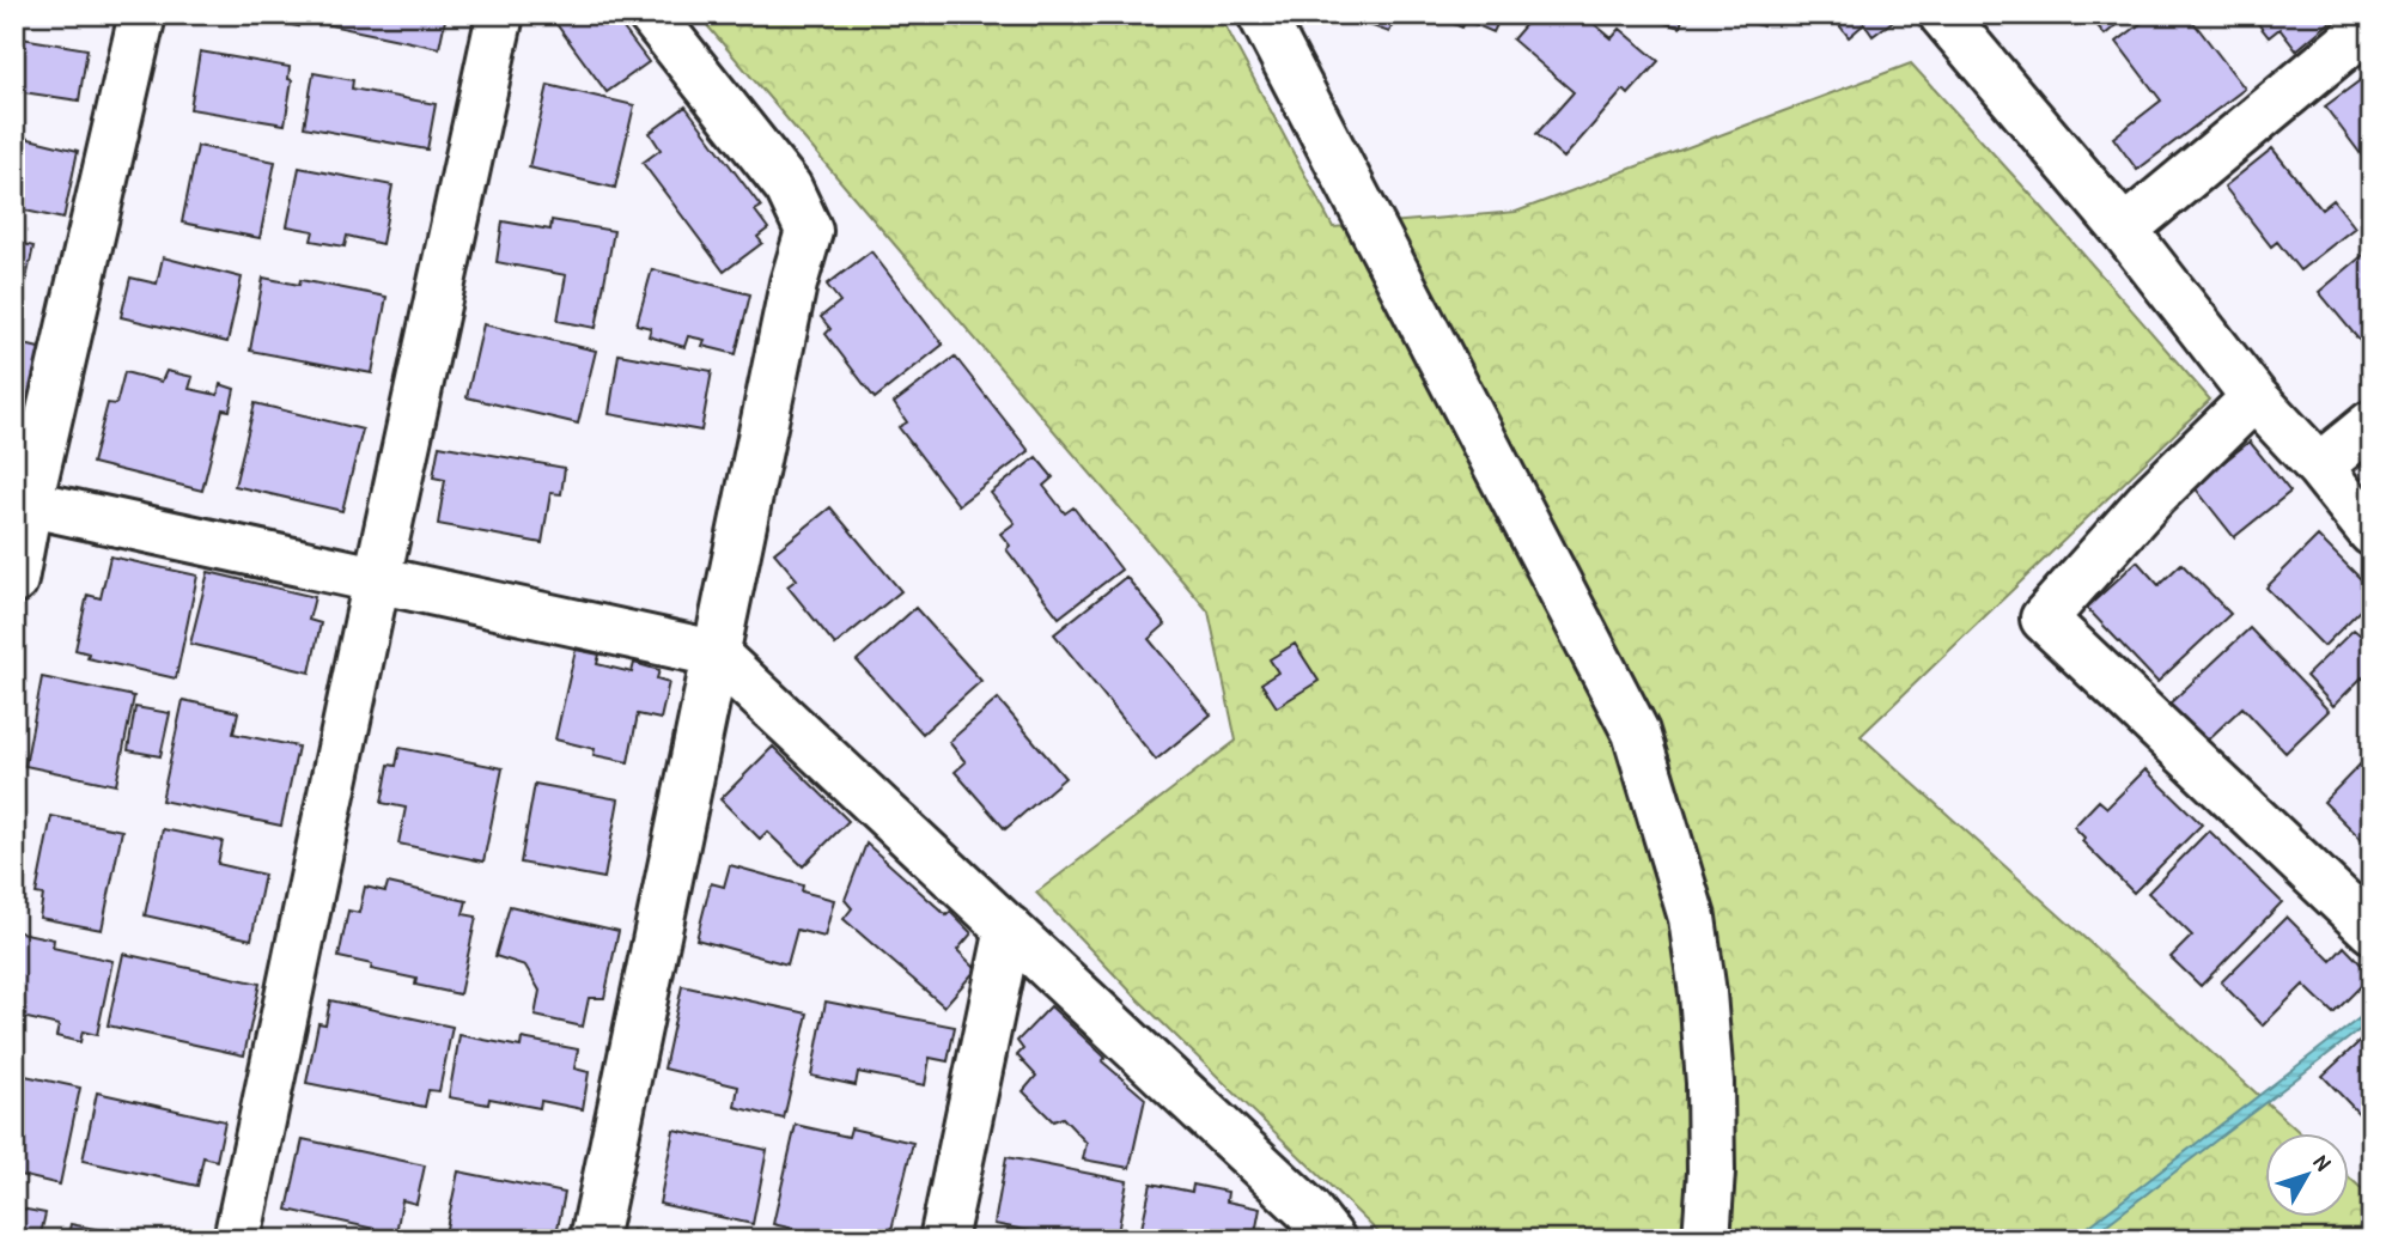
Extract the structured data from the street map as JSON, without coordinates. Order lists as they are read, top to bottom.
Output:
{
  "north": "top right"
}
